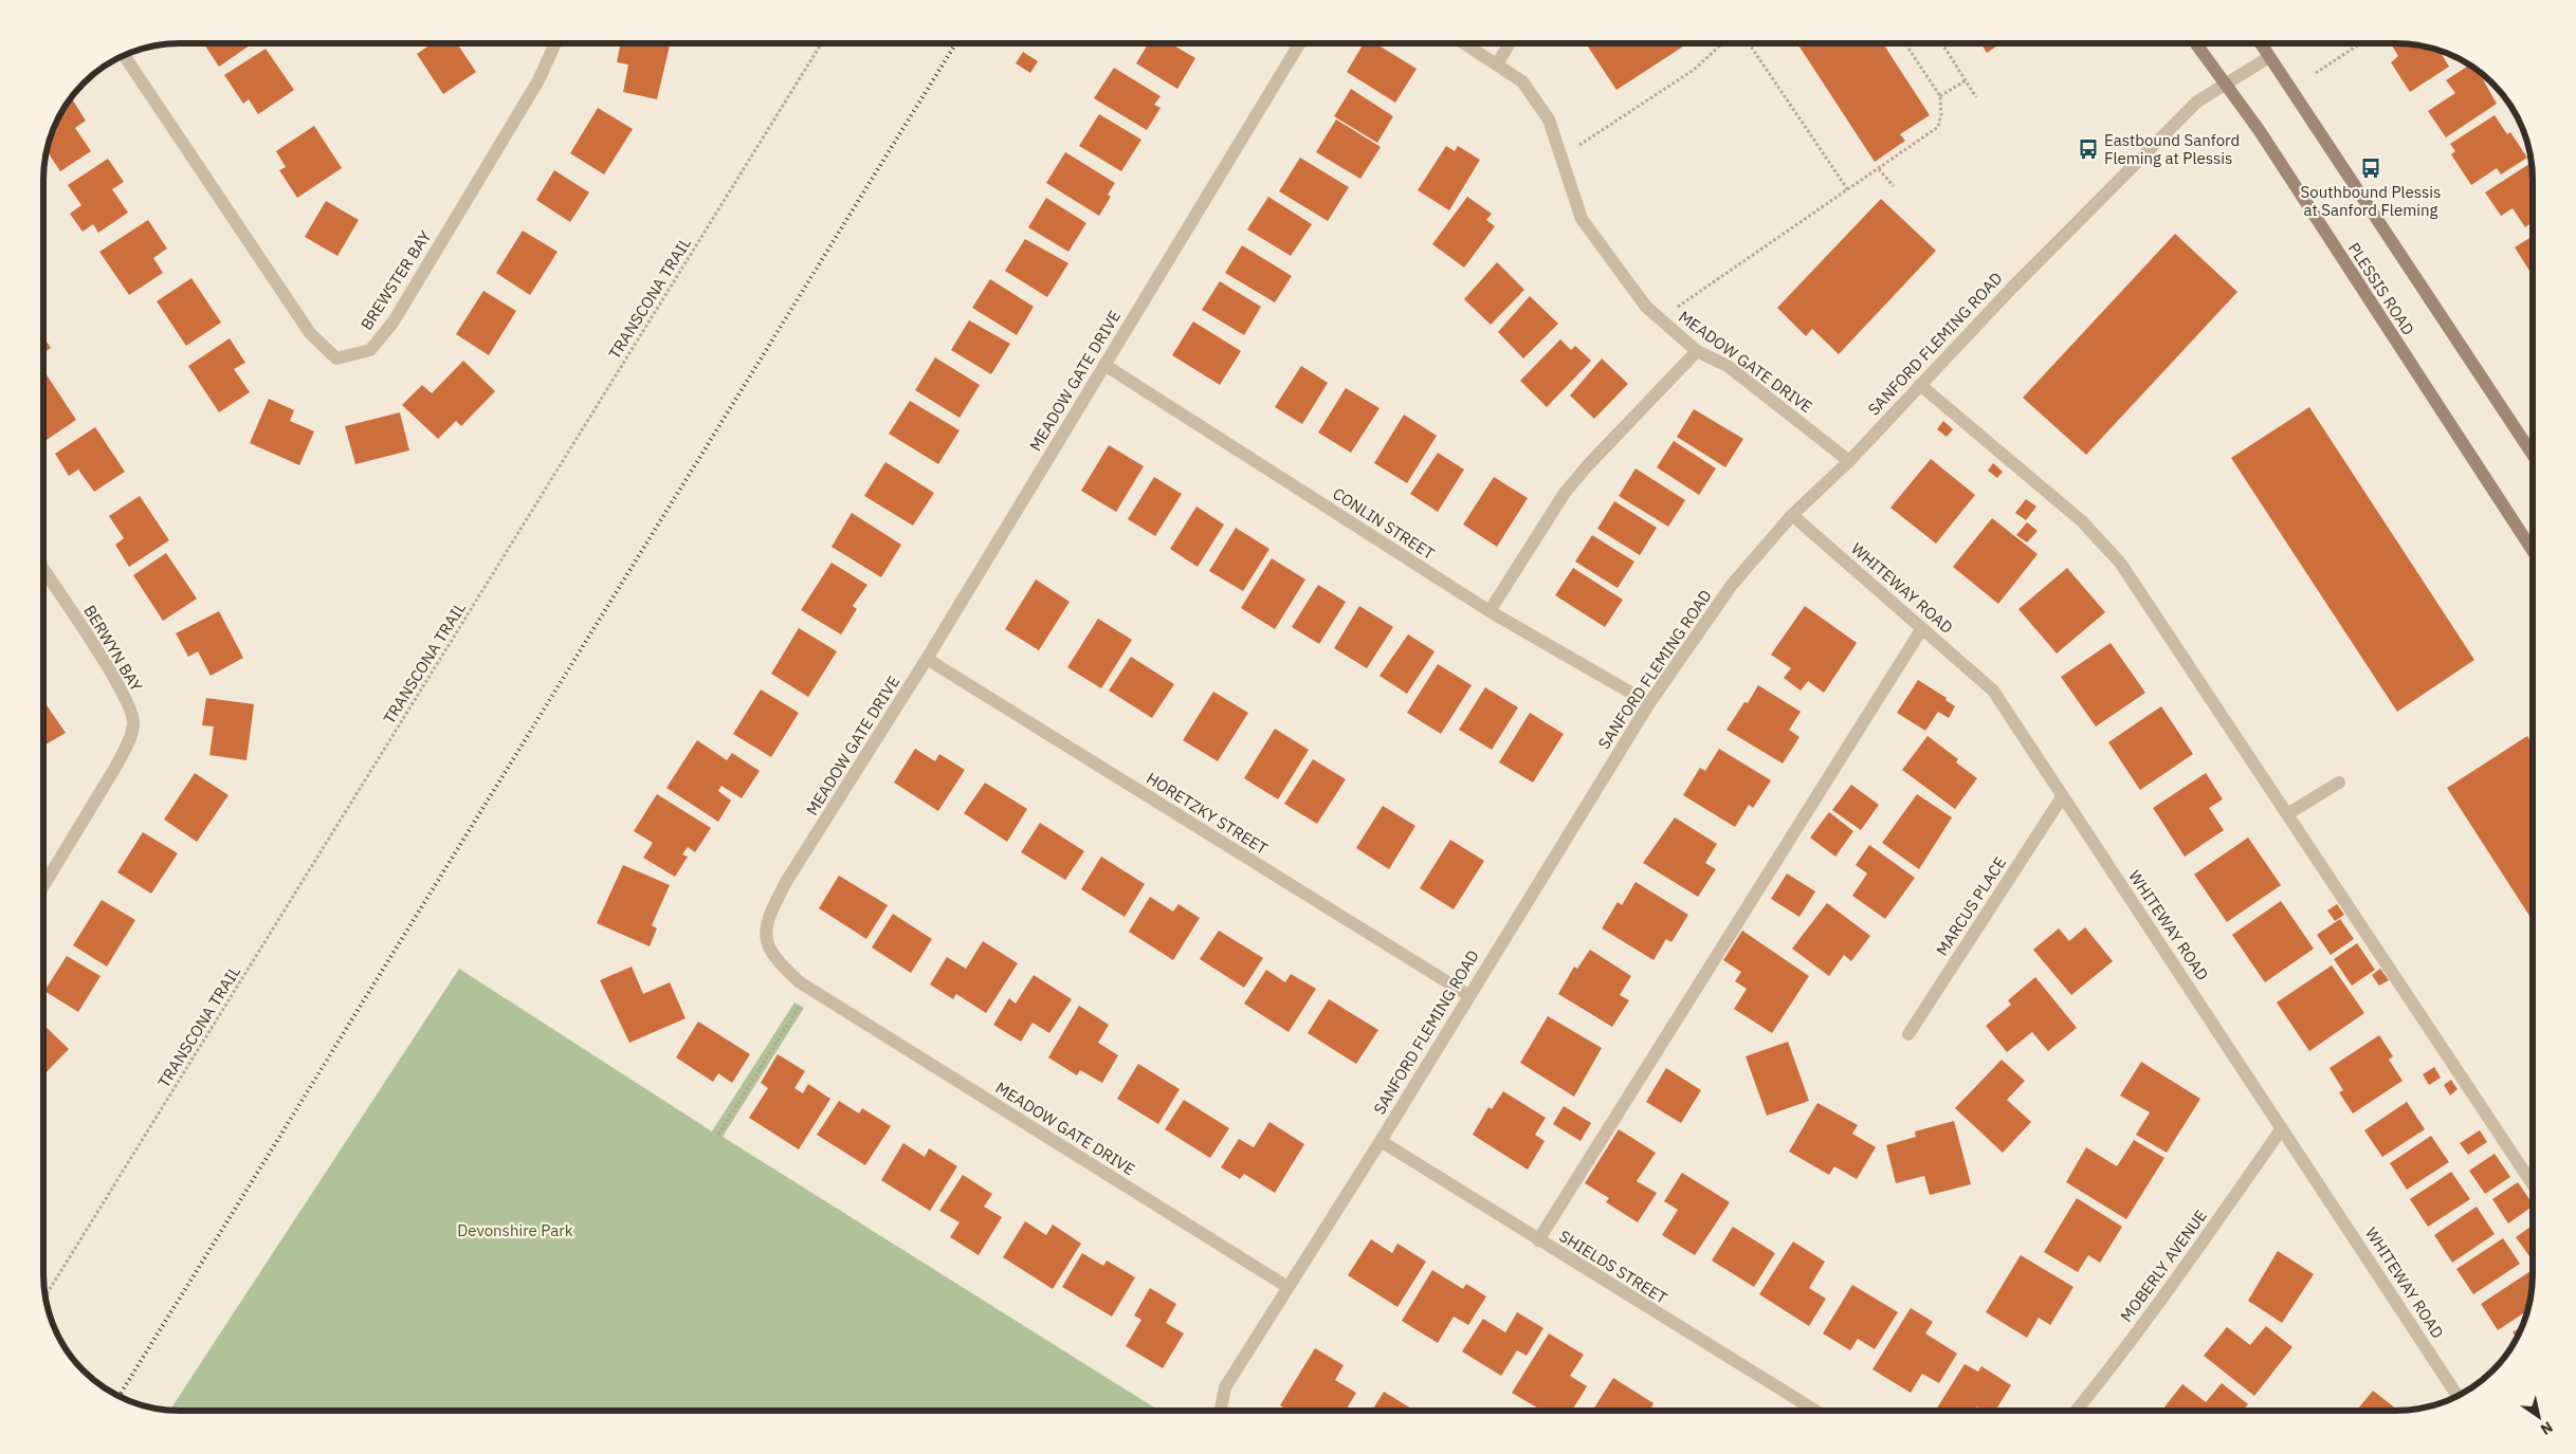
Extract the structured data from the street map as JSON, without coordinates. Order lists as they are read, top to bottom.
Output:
{
  "streets": {
    "main road": ["PLESSIS ROAD"],
    "street": [
      "BREWSTER BAY",
      "SANFORD FLEMING ROAD",
      "MEADOW GATE DRIVE",
      "CONLIN STREET",
      "WHITEWAY ROAD",
      "BERWYN BAY",
      "HORETZKY STREET",
      "MARCUS PLACE",
      "MOBERLY AVENUE",
      "SHIELDS STREET"
    ],
    "path": ["TRANSCONA TRAIL"]
  },
  "crossings": [
    ["PLESSIS ROAD", "SANFORD FLEMING ROAD"],
    ["SANFORD FLEMING ROAD", "MEADOW GATE DRIVE"],
    ["SANFORD FLEMING ROAD", "CONLIN STREET"],
    ["SANFORD FLEMING ROAD", "WHITEWAY ROAD"],
    ["SANFORD FLEMING ROAD", "HORETZKY STREET"],
    ["SANFORD FLEMING ROAD", "SHIELDS STREET"],
    ["MEADOW GATE DRIVE", "CONLIN STREET"],
    ["MEADOW GATE DRIVE", "HORETZKY STREET"],
    ["WHITEWAY ROAD", "MARCUS PLACE"],
    ["WHITEWAY ROAD", "MOBERLY AVENUE"]
  ],
  "parks": ["Devonshire Park"],
  "places": {
    "bus stop": ["Eastbound Sanford Fleming at Plessis", "Southbound Plessis at Sanford Fleming"]
  },
  "north": "bottom right"
}
